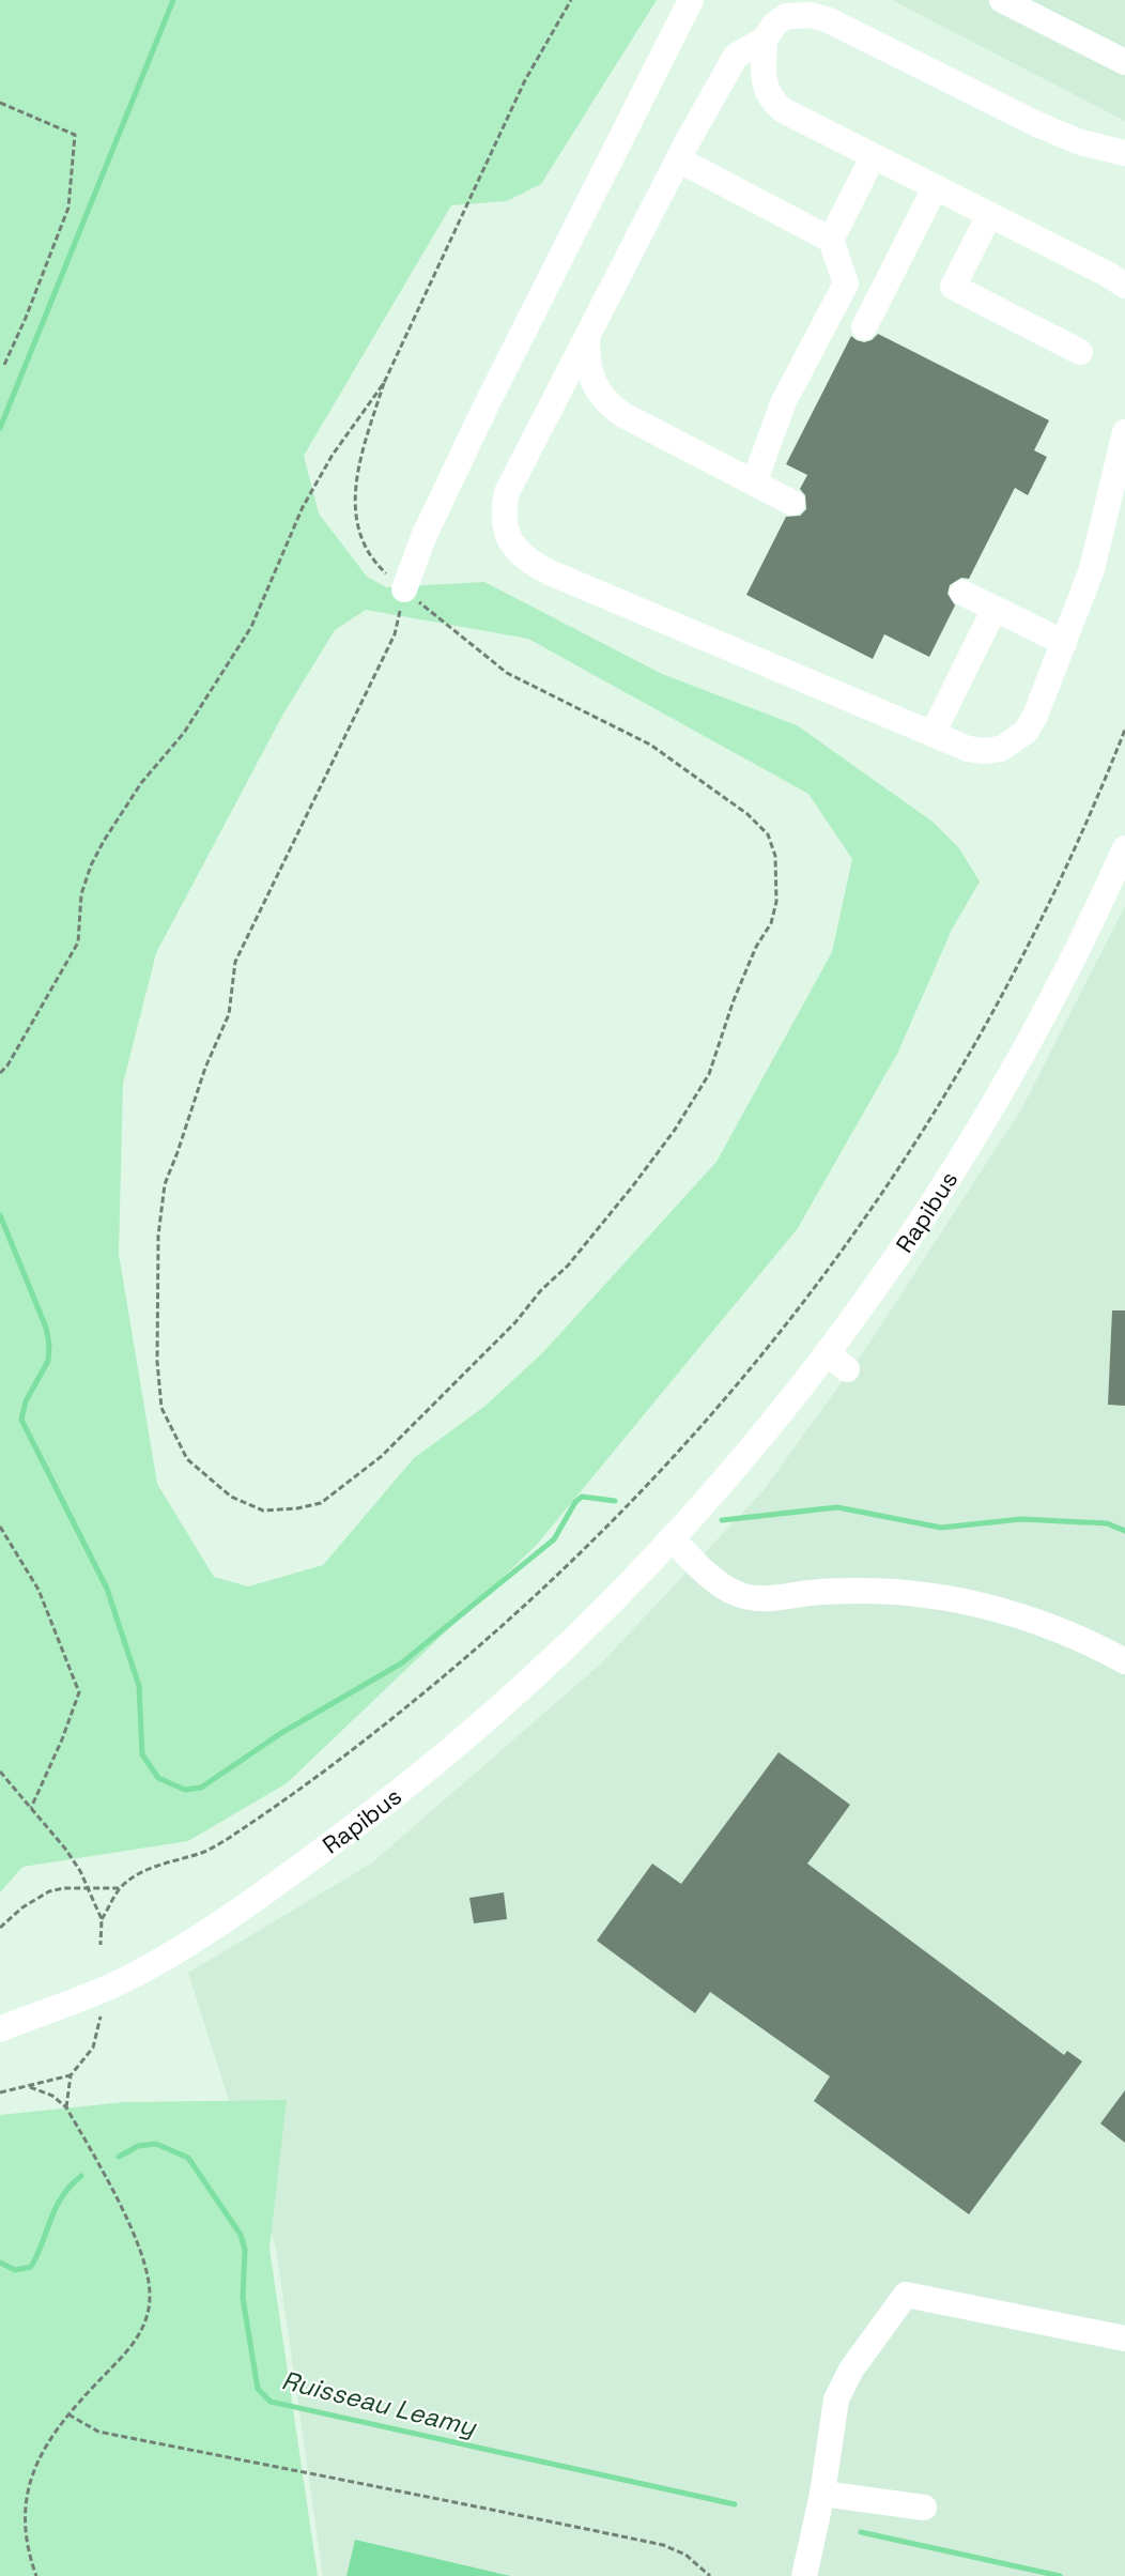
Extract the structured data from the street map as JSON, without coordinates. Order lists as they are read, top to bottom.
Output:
{
  "streets": {
    "lane": ["Rapibus"]
  },
  "water": ["Ruisseau Leamy"]
}
